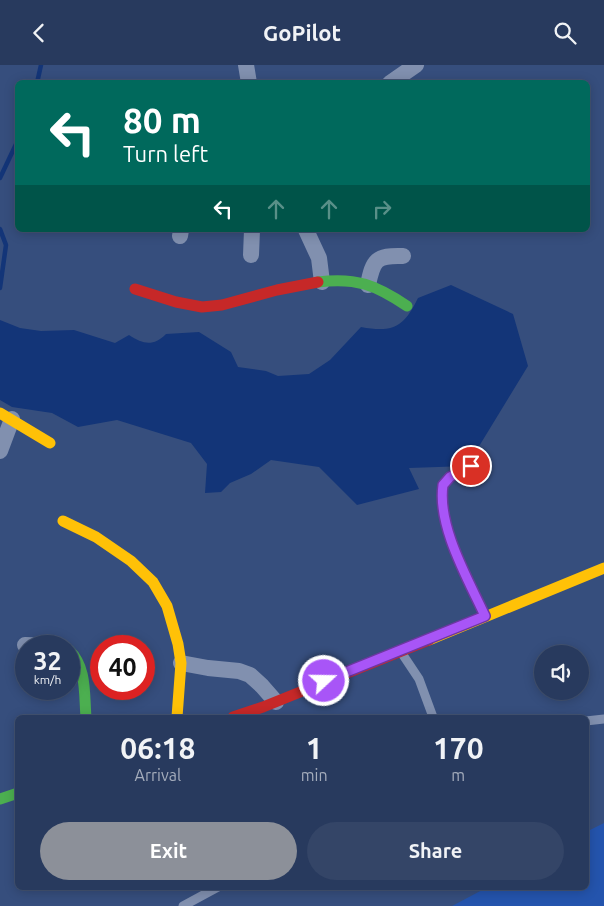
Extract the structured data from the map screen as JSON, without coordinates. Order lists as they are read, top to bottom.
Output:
{
  "page": {
    "header": "GoPilot",
    "turn": ["80 m", "Turn left"],
    "speed": "32 km/h",
    "limit": "40",
    "eta": [
      "06:18",
      "Arrival",
      "1",
      "min",
      "170",
      "m"
    ],
    "buttons": ["Exit", "Share"]
  }
}
